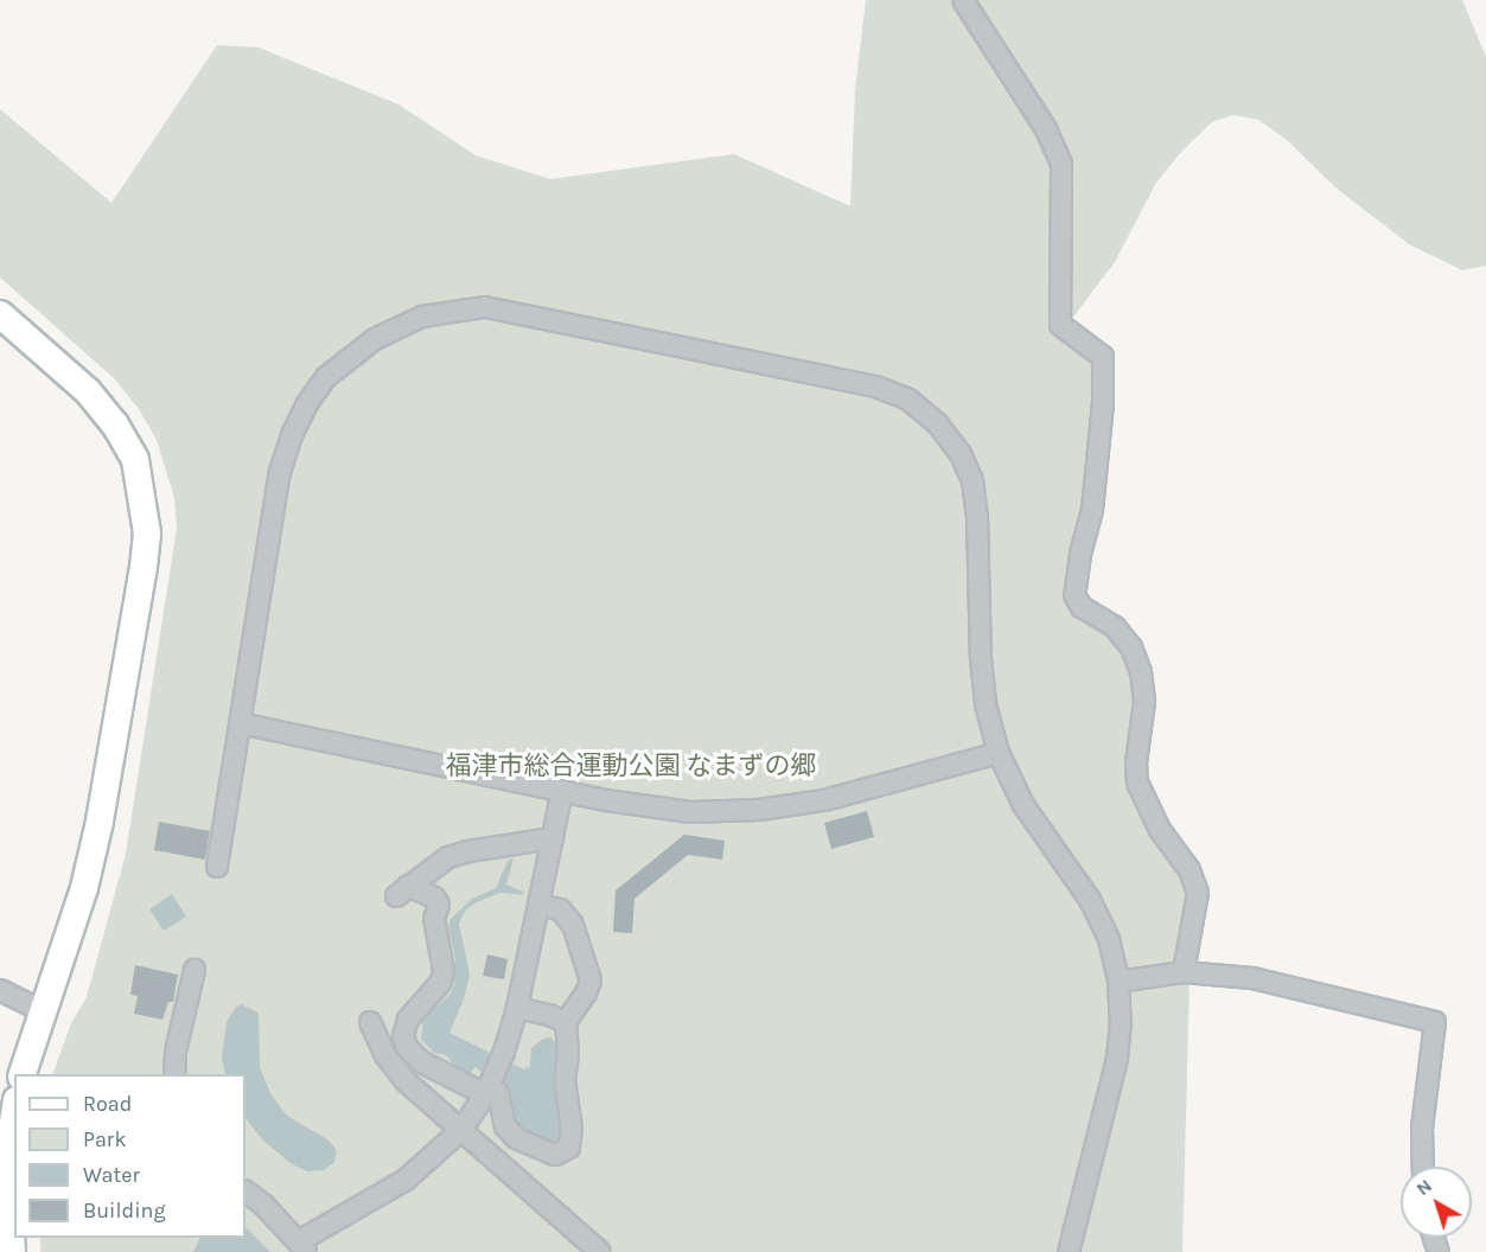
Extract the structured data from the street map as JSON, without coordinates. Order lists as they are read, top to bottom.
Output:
{
  "parks": ["福津市総合運動公園 なまずの郷"],
  "legend": [
    "Road",
    "Park",
    "Water",
    "Building"
  ],
  "north": "top left"
}
